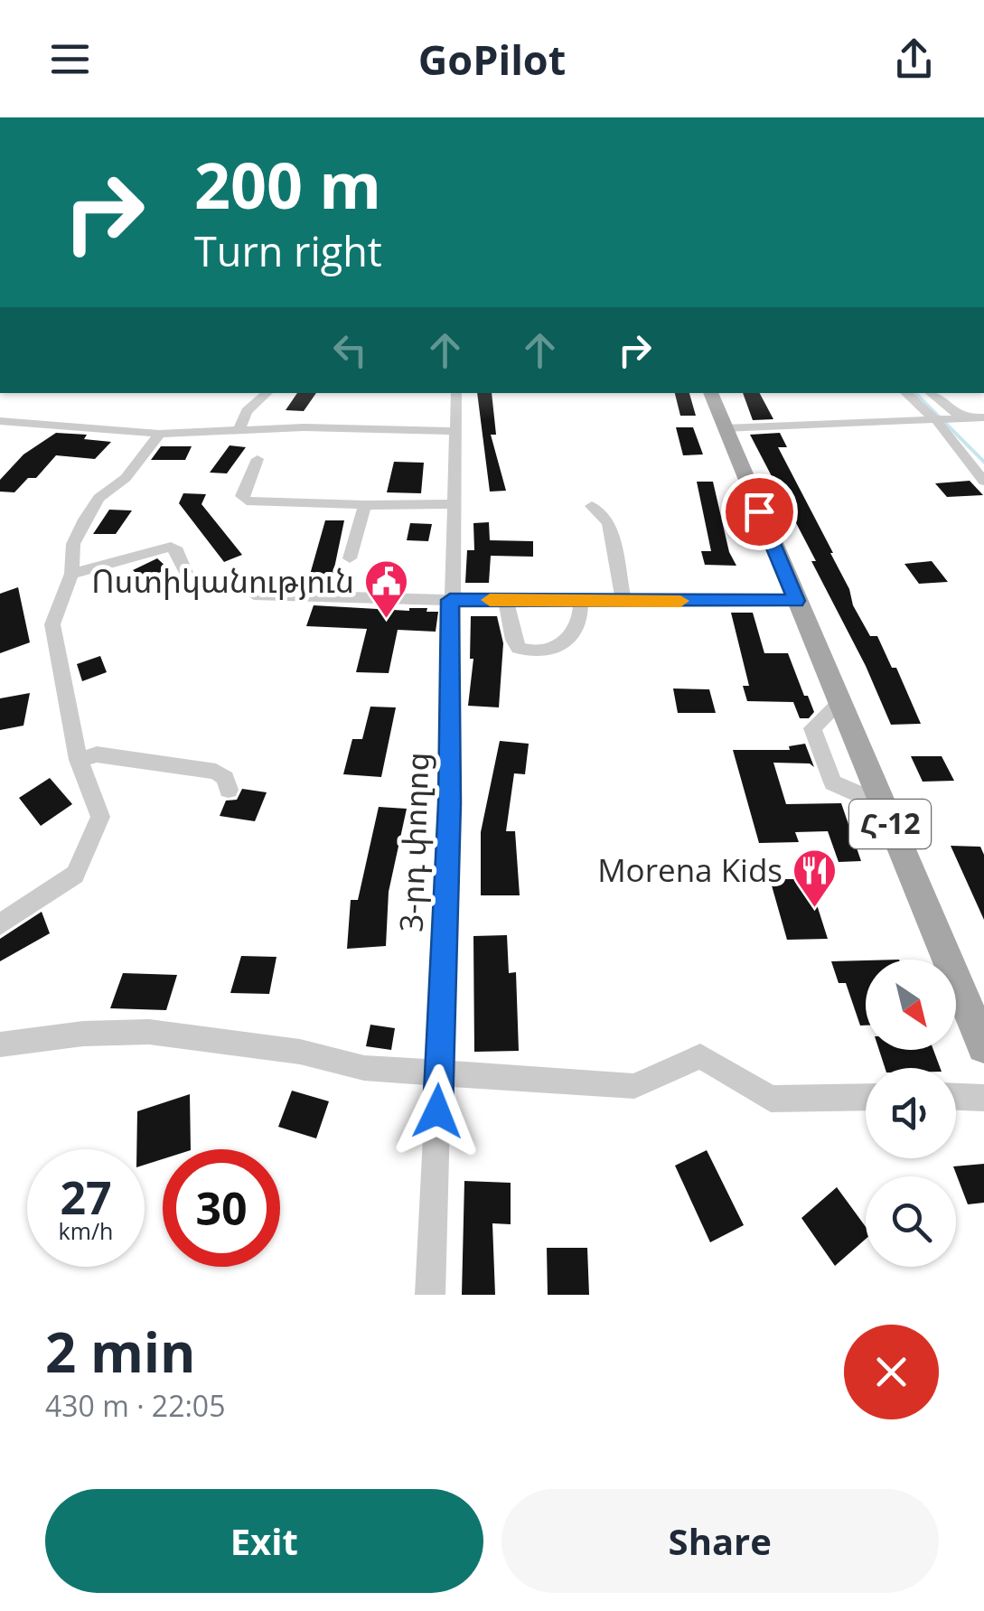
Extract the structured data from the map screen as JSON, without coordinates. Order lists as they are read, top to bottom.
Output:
{
  "streets": {
    "main road": ["Հ-12"],
    "street": ["3-րդ փողոց"]
  },
  "places": {
    "public building": ["Ոստիկանություն"],
    "restaurant": ["Morena Kids"]
  },
  "north": "bottom right",
  "page": {
    "header": "GoPilot",
    "turn": ["200 m", "Turn right"],
    "speed": "27 km/h",
    "limit": "30",
    "heading": ["2 min", "430 m · 22:05"],
    "buttons": ["Exit", "Share"]
  }
}
